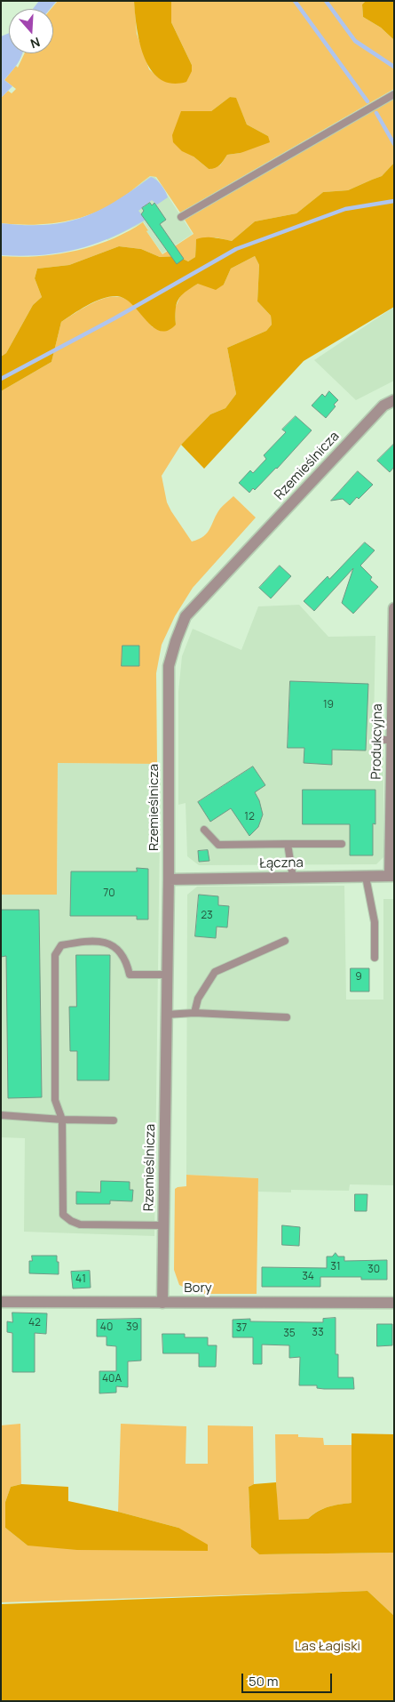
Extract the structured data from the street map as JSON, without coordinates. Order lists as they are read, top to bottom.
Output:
{
  "streets": {
    "street": [
      "Rzemieślnicza",
      "Produkcyjna",
      "Łączna",
      "Bory"
    ]
  },
  "crossings": [
    ["Rzemieślnicza", "Łączna"],
    ["Rzemieślnicza", "Bory"],
    ["Produkcyjna", "Łączna"]
  ],
  "parks": ["Las Łagiski"],
  "house_numbers": [
    "19",
    "12",
    "70",
    "23",
    "9",
    "31",
    "30",
    "34",
    "41",
    "42",
    "40",
    "39",
    "37",
    "33",
    "35",
    "40A"
  ],
  "scale_bar": "50 m",
  "north": "bottom"
}
